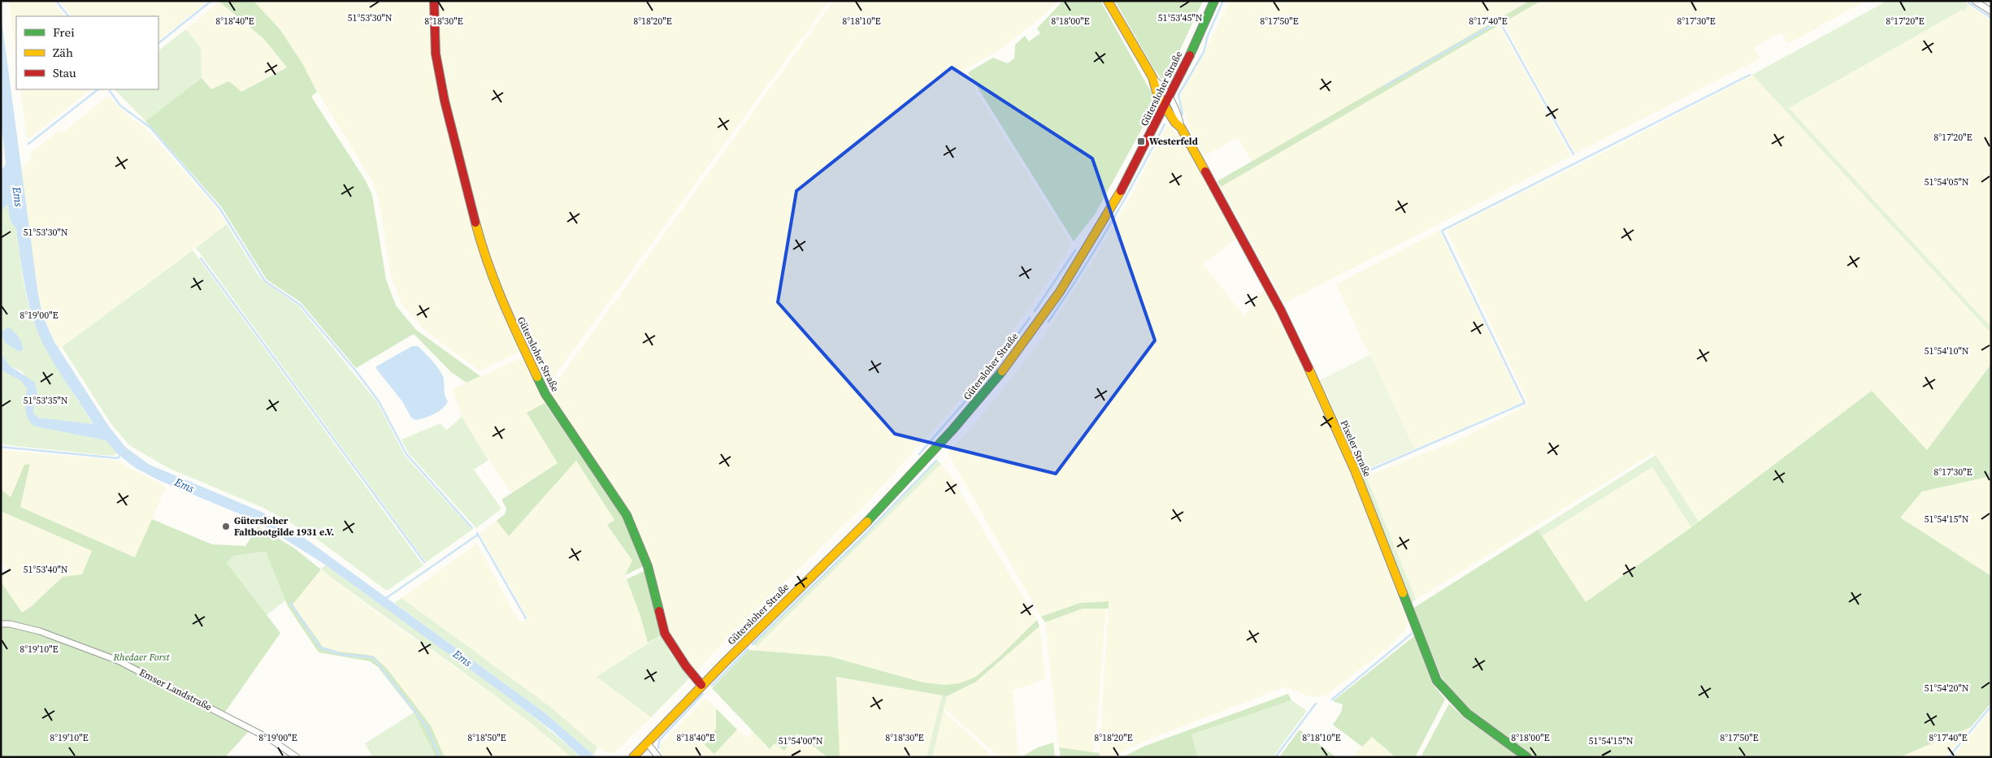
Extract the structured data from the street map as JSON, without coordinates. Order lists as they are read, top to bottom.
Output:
{
  "streets": {
    "street": ["Gütersloher Straße", "Pixeler Straße", "Emser Landstraße"]
  },
  "crossings": [
    ["Gütersloher Straße", "Pixeler Straße"]
  ],
  "water": ["Ems"],
  "parks": ["Rhedaer Forst"],
  "places": {
    "transit": ["Westerfeld"],
    "other": ["Gütersloher Faltbootgilde 1931 e.V."]
  },
  "legend": ["Frei", "Zäh", "Stau"],
  "coordinates": [
    "51°53'30\"N",
    "51°53'45\"N",
    "8°18'20\"E",
    "8°18'10\"E",
    "8°18'00\"E",
    "8°17'40\"E",
    "8°17'20\"E",
    "8°18'40\"E",
    "8°18'30\"E",
    "8°17'50\"E",
    "8°17'30\"E",
    "51°54'05\"N",
    "8°19'00\"E",
    "51°54'10\"N",
    "51°53'35\"N",
    "51°54'15\"N",
    "51°53'40\"N",
    "8°19'10\"E",
    "51°54'20\"N",
    "8°18'50\"E",
    "51°54'00\"N"
  ]
}
